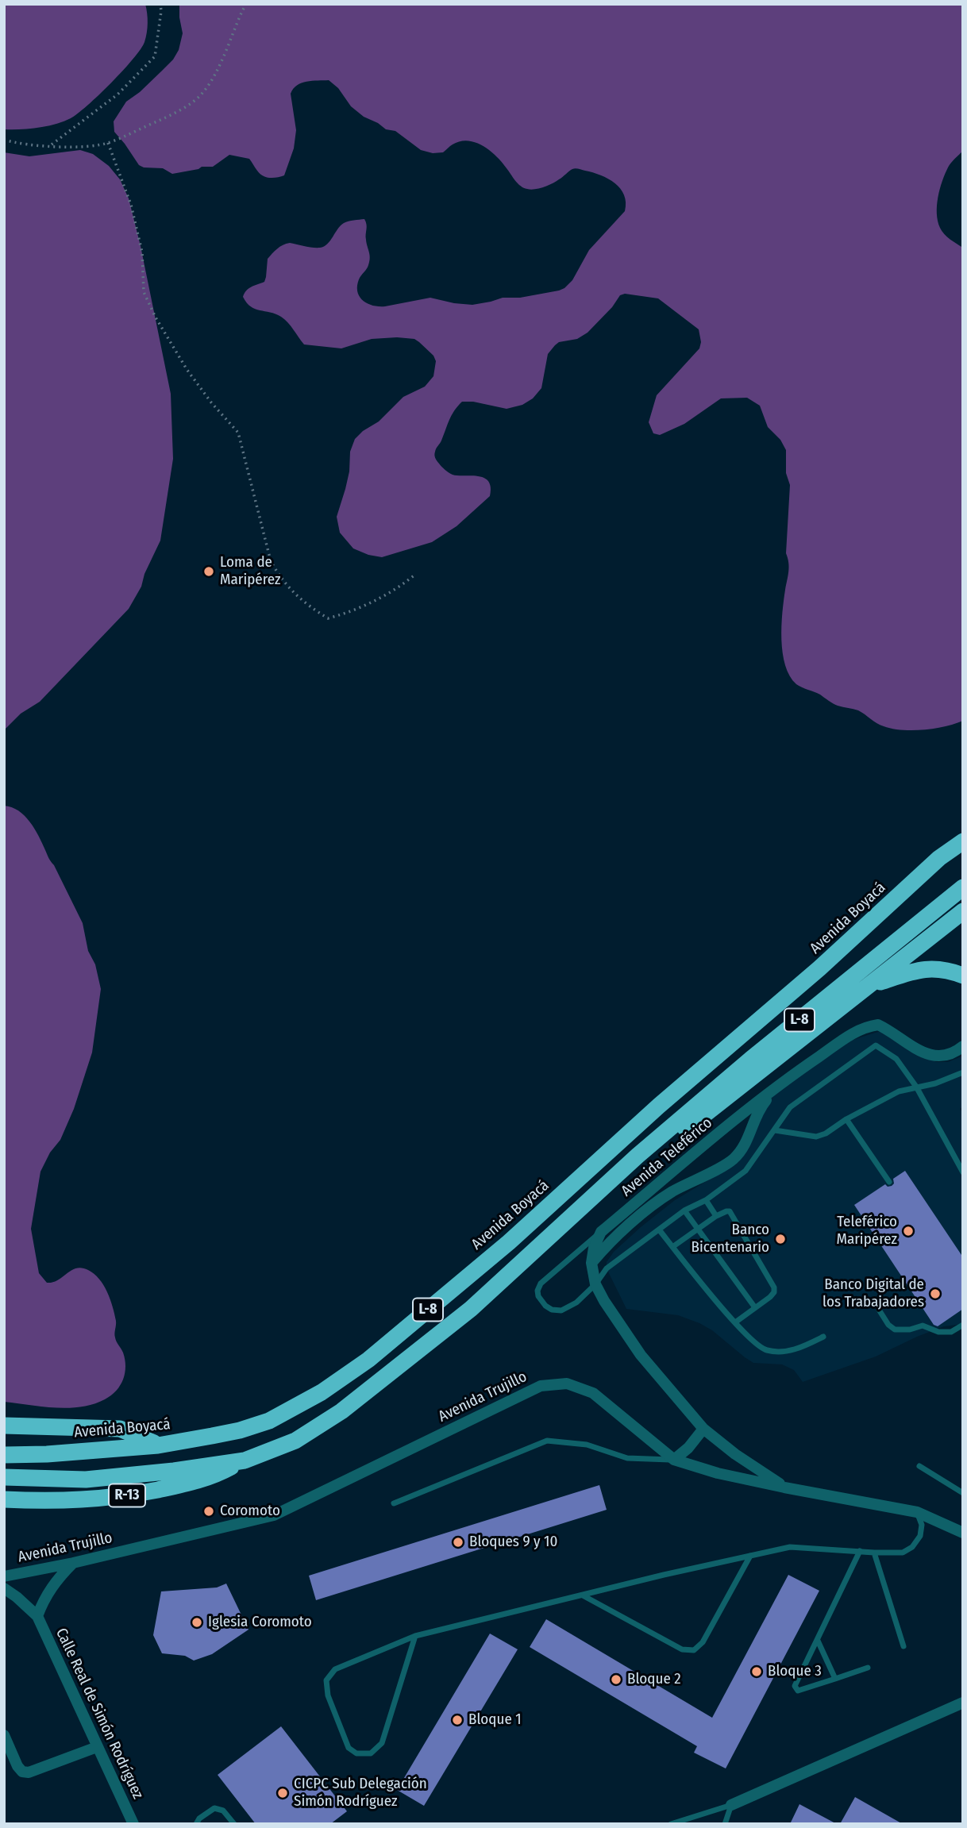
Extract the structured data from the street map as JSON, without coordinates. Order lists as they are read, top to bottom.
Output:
{
  "streets": {
    "highway": ["Avenida Boyacá", "L-8", "R-13"],
    "street": ["Avenida Teleférico", "Avenida Trujillo", "Calle Real de Simón Rodríguez"]
  },
  "crossings": [
    ["L-8", "R-13"],
    ["Avenida Trujillo", "Calle Real de Simón Rodríguez"]
  ],
  "places": [
    "Loma de Maripérez",
    "Teleférico Maripérez",
    "Banco Bicentenario",
    "Banco Digital de los Trabajadores",
    "Coromoto",
    "Bloques 9 y 10",
    "Iglesia Coromoto",
    "Bloque 3",
    "Bloque 2",
    "Bloque 1",
    "CICPC Sub Delegación Simón Rodríguez"
  ]
}
